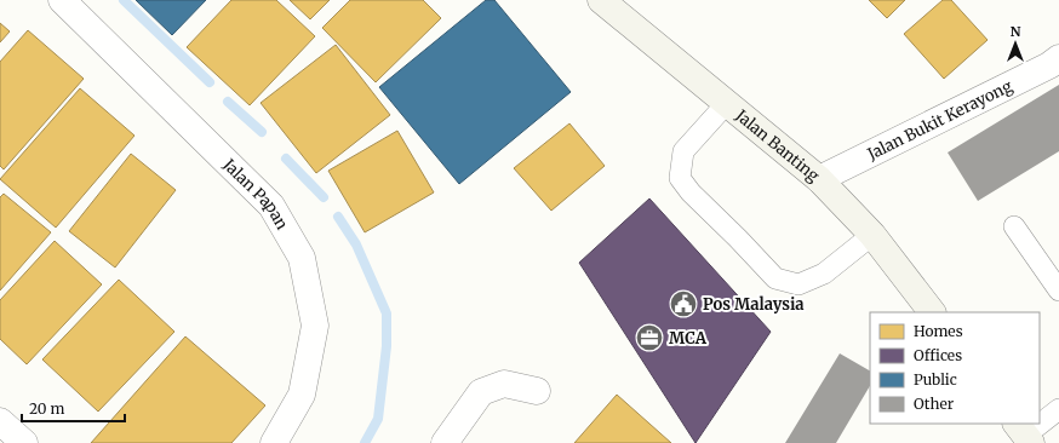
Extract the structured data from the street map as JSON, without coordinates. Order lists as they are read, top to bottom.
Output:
{
  "streets": {
    "main road": ["Jalan Banting"],
    "street": ["Jalan Bukit Kerayong", "Jalan Papan"]
  },
  "crossings": [
    ["Jalan Bukit Kerayong", "Jalan Banting"]
  ],
  "places": {
    "public building": ["Pos Malaysia"],
    "office": ["MCA"]
  },
  "legend": [
    "Homes",
    "Offices",
    "Public",
    "Other"
  ],
  "scale_bar": "20 m",
  "north": "top"
}
